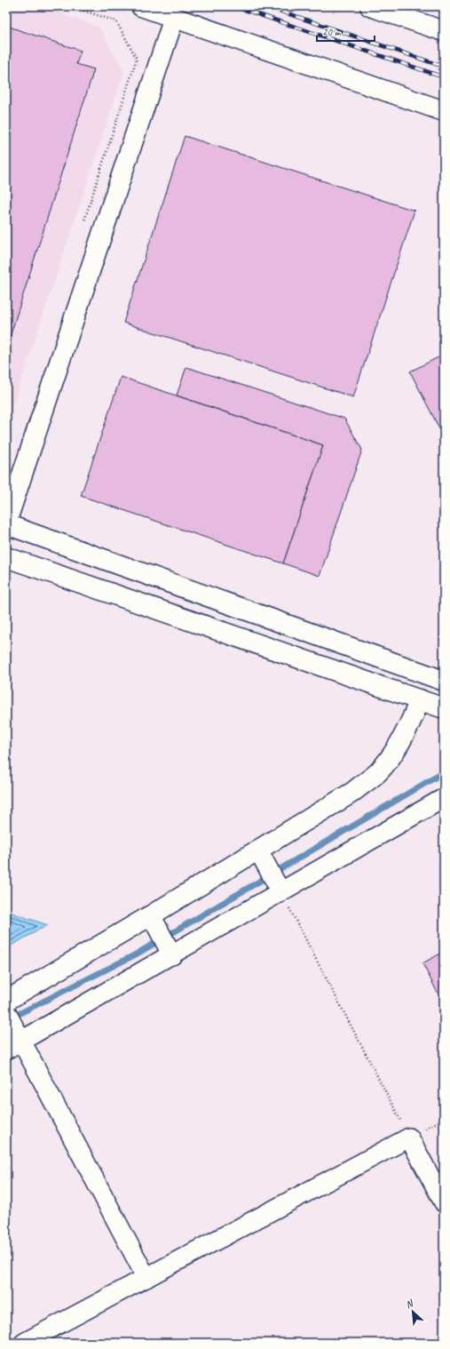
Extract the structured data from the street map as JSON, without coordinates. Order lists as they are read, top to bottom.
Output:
{
  "scale_bar": "20 m",
  "north": "top left"
}
